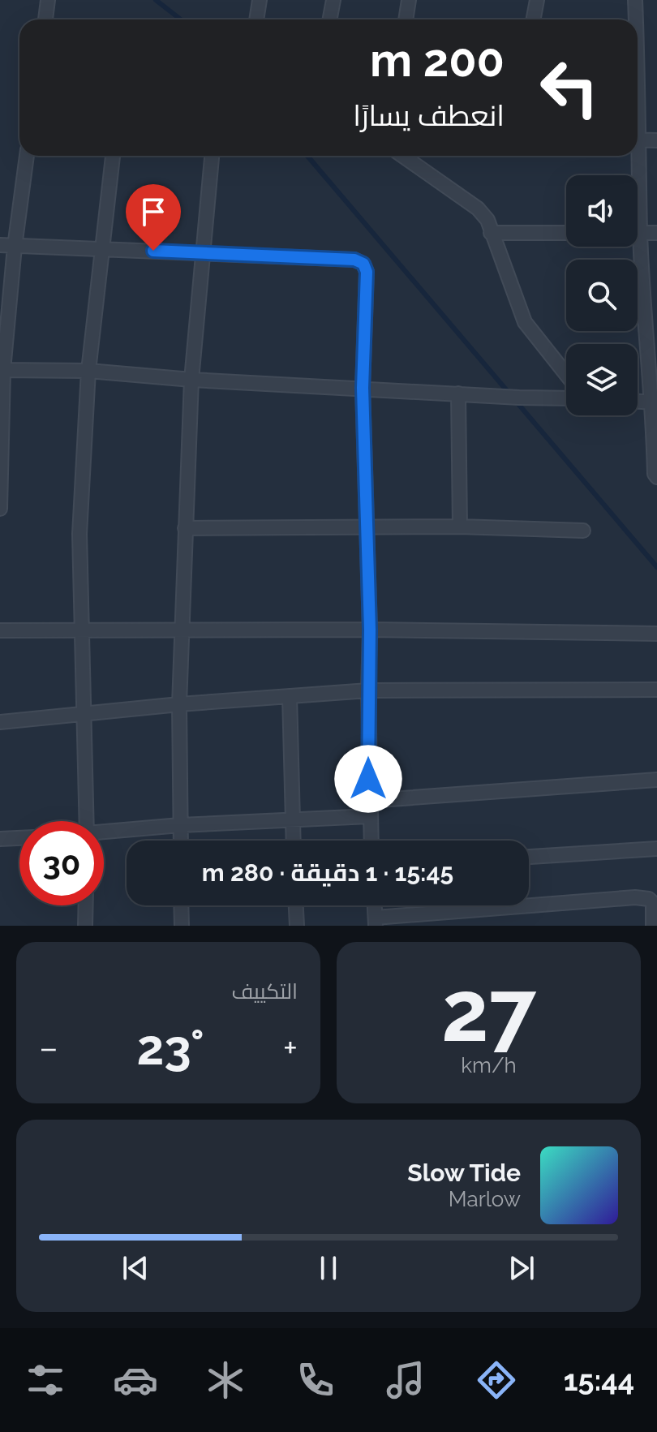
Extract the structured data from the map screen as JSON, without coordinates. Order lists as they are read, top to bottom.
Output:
{
  "page": {
    "turn": ["200 m", "انعطف يسارًا"],
    "limit": "30",
    "trip": "15:45 · 1 دقيقة · 280 m",
    "tile": [
      ["27", "km/h"],
      "التكييف"
    ],
    "heat": ["−", "23°", "+"],
    "song": ["Slow Tide", "Marlow"],
    "tabs": "15:44"
  }
}
